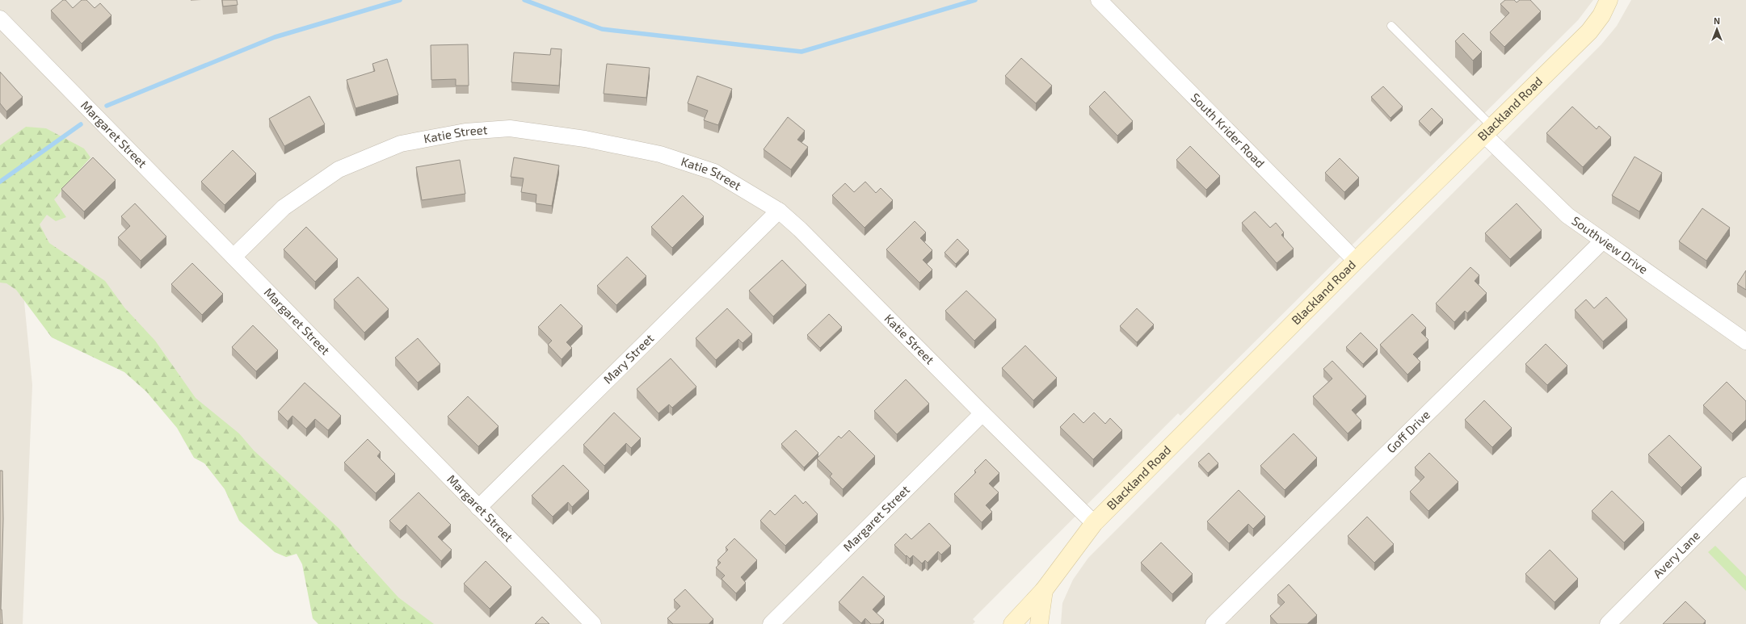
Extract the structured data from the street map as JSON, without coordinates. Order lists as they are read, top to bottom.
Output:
{
  "streets": {
    "street": [
      "Blackland Road",
      "South Krider Road",
      "Margaret Street",
      "Katie Street",
      "Southview Drive",
      "Mary Street",
      "Goff Drive",
      "Avery Lane"
    ]
  },
  "crossings": [
    ["Blackland Road", "South Krider Road"],
    ["Blackland Road", "Katie Street"],
    ["Blackland Road", "Southview Drive"],
    ["Margaret Street", "Katie Street"],
    ["Margaret Street", "Mary Street"],
    ["Katie Street", "Mary Street"],
    ["Southview Drive", "Goff Drive"]
  ],
  "north": "top"
}
